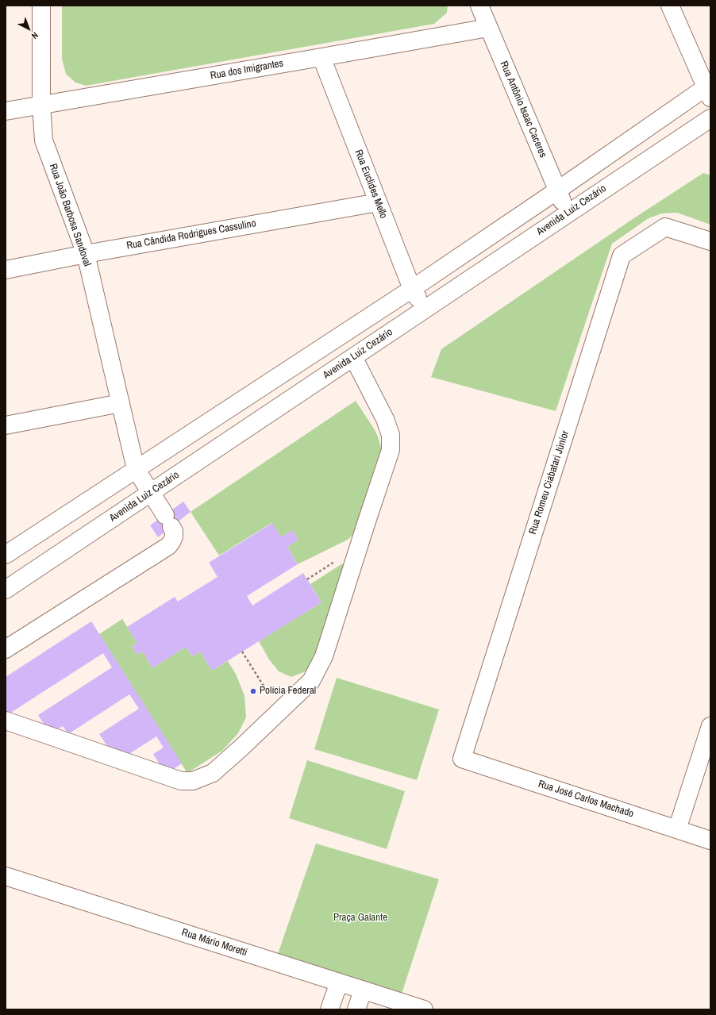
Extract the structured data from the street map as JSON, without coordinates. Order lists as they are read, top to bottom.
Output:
{
  "streets": {
    "street": [
      "Rua dos Imigrantes",
      "Rua Antônio Isaac Caceres",
      "Rua Euclides Mello",
      "Avenida Luiz Cezário",
      "Rua João Barbosa Sandoval",
      "Rua Cândida Rodrigues Cassulino",
      "Rua Romeu Ciabatari Júnior",
      "Rua José Carlos Machado",
      "Rua Mário Moretti"
    ]
  },
  "crossings": [
    ["Rua dos Imigrantes", "Rua Antônio Isaac Caceres"],
    ["Rua dos Imigrantes", "Rua Euclides Mello"],
    ["Rua dos Imigrantes", "Rua João Barbosa Sandoval"],
    ["Rua Antônio Isaac Caceres", "Avenida Luiz Cezário"],
    ["Rua Euclides Mello", "Avenida Luiz Cezário"],
    ["Rua Euclides Mello", "Rua Cândida Rodrigues Cassulino"],
    ["Avenida Luiz Cezário", "Rua João Barbosa Sandoval"],
    ["Rua João Barbosa Sandoval", "Rua Cândida Rodrigues Cassulino"],
    ["Rua Romeu Ciabatari Júnior", "Rua José Carlos Machado"]
  ],
  "parks": ["Praça Galante"],
  "places": ["Polícia Federal"],
  "north": "bottom right"
}
